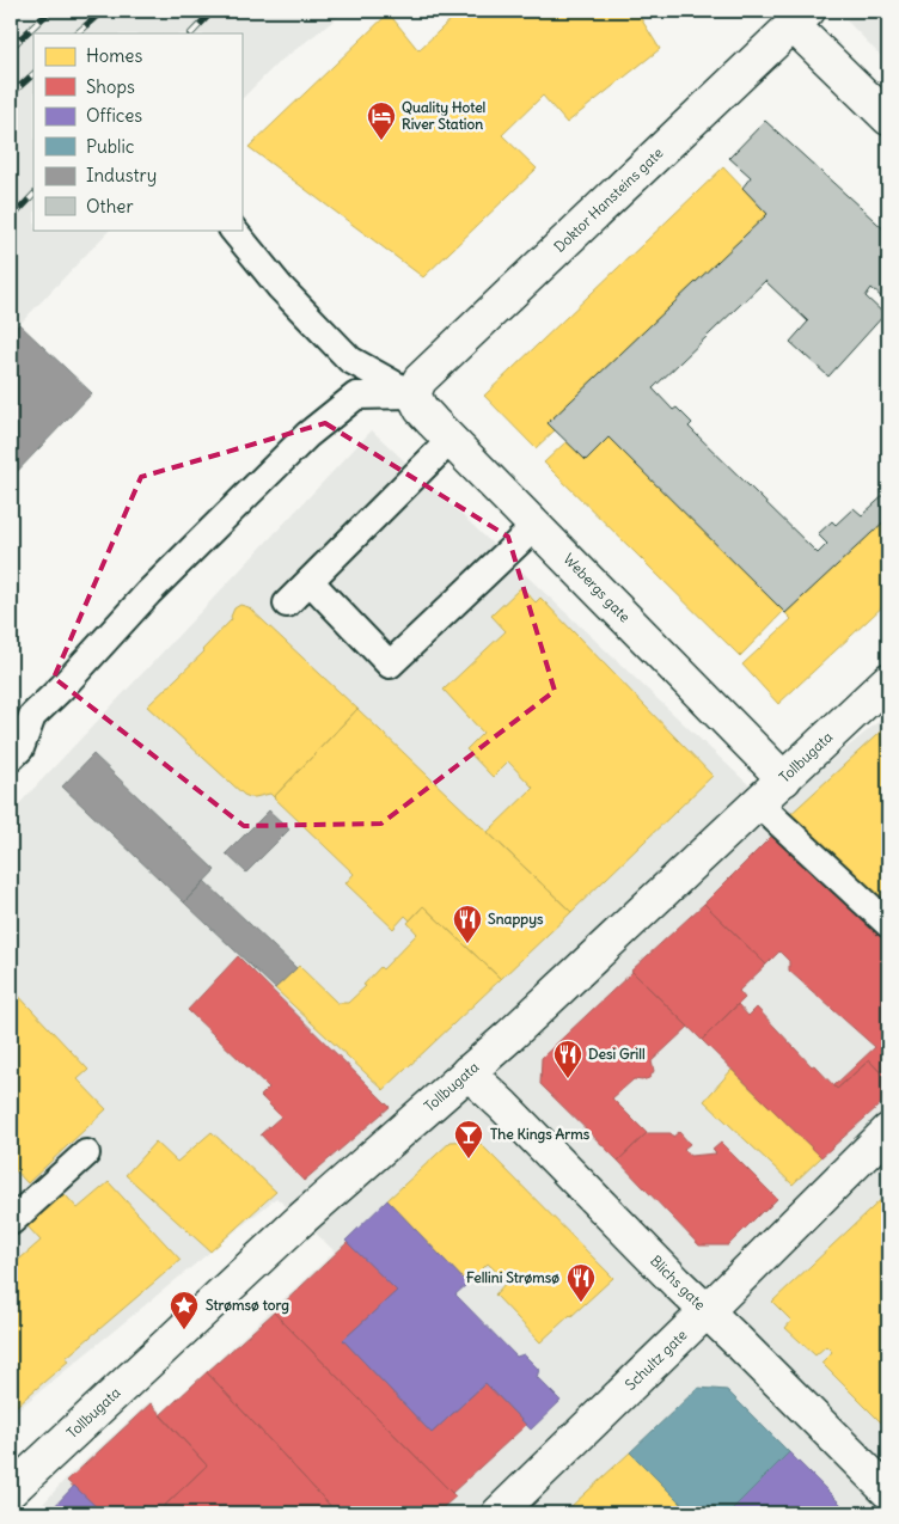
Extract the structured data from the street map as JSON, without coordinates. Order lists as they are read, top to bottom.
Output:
{
  "streets": {
    "street": [
      "Doktor Hansteins gate",
      "Webergs gate",
      "Tollbugata",
      "Blichs gate",
      "Schultz gate"
    ]
  },
  "crossings": [
    ["Doktor Hansteins gate", "Webergs gate"],
    ["Webergs gate", "Tollbugata"],
    ["Tollbugata", "Blichs gate"],
    ["Blichs gate", "Schultz gate"]
  ],
  "places": {
    "hotel": ["Quality Hotel River Station"],
    "restaurant": ["Snappys", "Desi Grill", "Fellini Strømsø"],
    "bar": ["The Kings Arms"],
    "place": ["Strømsø torg"]
  },
  "legend": [
    "Homes",
    "Shops",
    "Offices",
    "Public",
    "Industry",
    "Other"
  ]
}
